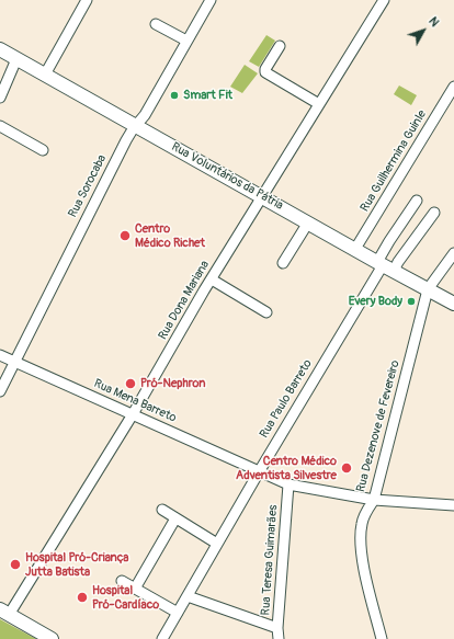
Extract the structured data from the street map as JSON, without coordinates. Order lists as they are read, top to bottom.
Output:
{
  "streets": {
    "main road": ["Rua Voluntários da Pátria"],
    "street": [
      "Rua Guilhermina Guinle",
      "Rua Sorocaba",
      "Rua Dona Mariana",
      "Rua Paulo Barreto",
      "Rua Mena Barreto",
      "Rua Dezenove de Fevereiro",
      "Rua Teresa Guimarães"
    ]
  },
  "crossings": [
    ["Rua Guilhermina Guinle", "Rua Voluntários da Pátria"],
    ["Rua Voluntários da Pátria", "Rua Sorocaba"],
    ["Rua Voluntários da Pátria", "Rua Dona Mariana"],
    ["Rua Voluntários da Pátria", "Rua Paulo Barreto"],
    ["Rua Voluntários da Pátria", "Rua Dezenove de Fevereiro"],
    ["Rua Sorocaba", "Rua Mena Barreto"],
    ["Rua Dona Mariana", "Rua Mena Barreto"],
    ["Rua Paulo Barreto", "Rua Mena Barreto"],
    ["Rua Mena Barreto", "Rua Dezenove de Fevereiro"],
    ["Rua Mena Barreto", "Rua Teresa Guimarães"]
  ],
  "places": [
    "Smart Fit",
    "Centro Médico Richet",
    "Every Body",
    "Pró-Nephron",
    "Centro Médico Adventista Silvestre",
    "Hospital Pró-Criança Jutta Batista",
    "Hospital Pró-Cardíaco"
  ],
  "north": "top right"
}
